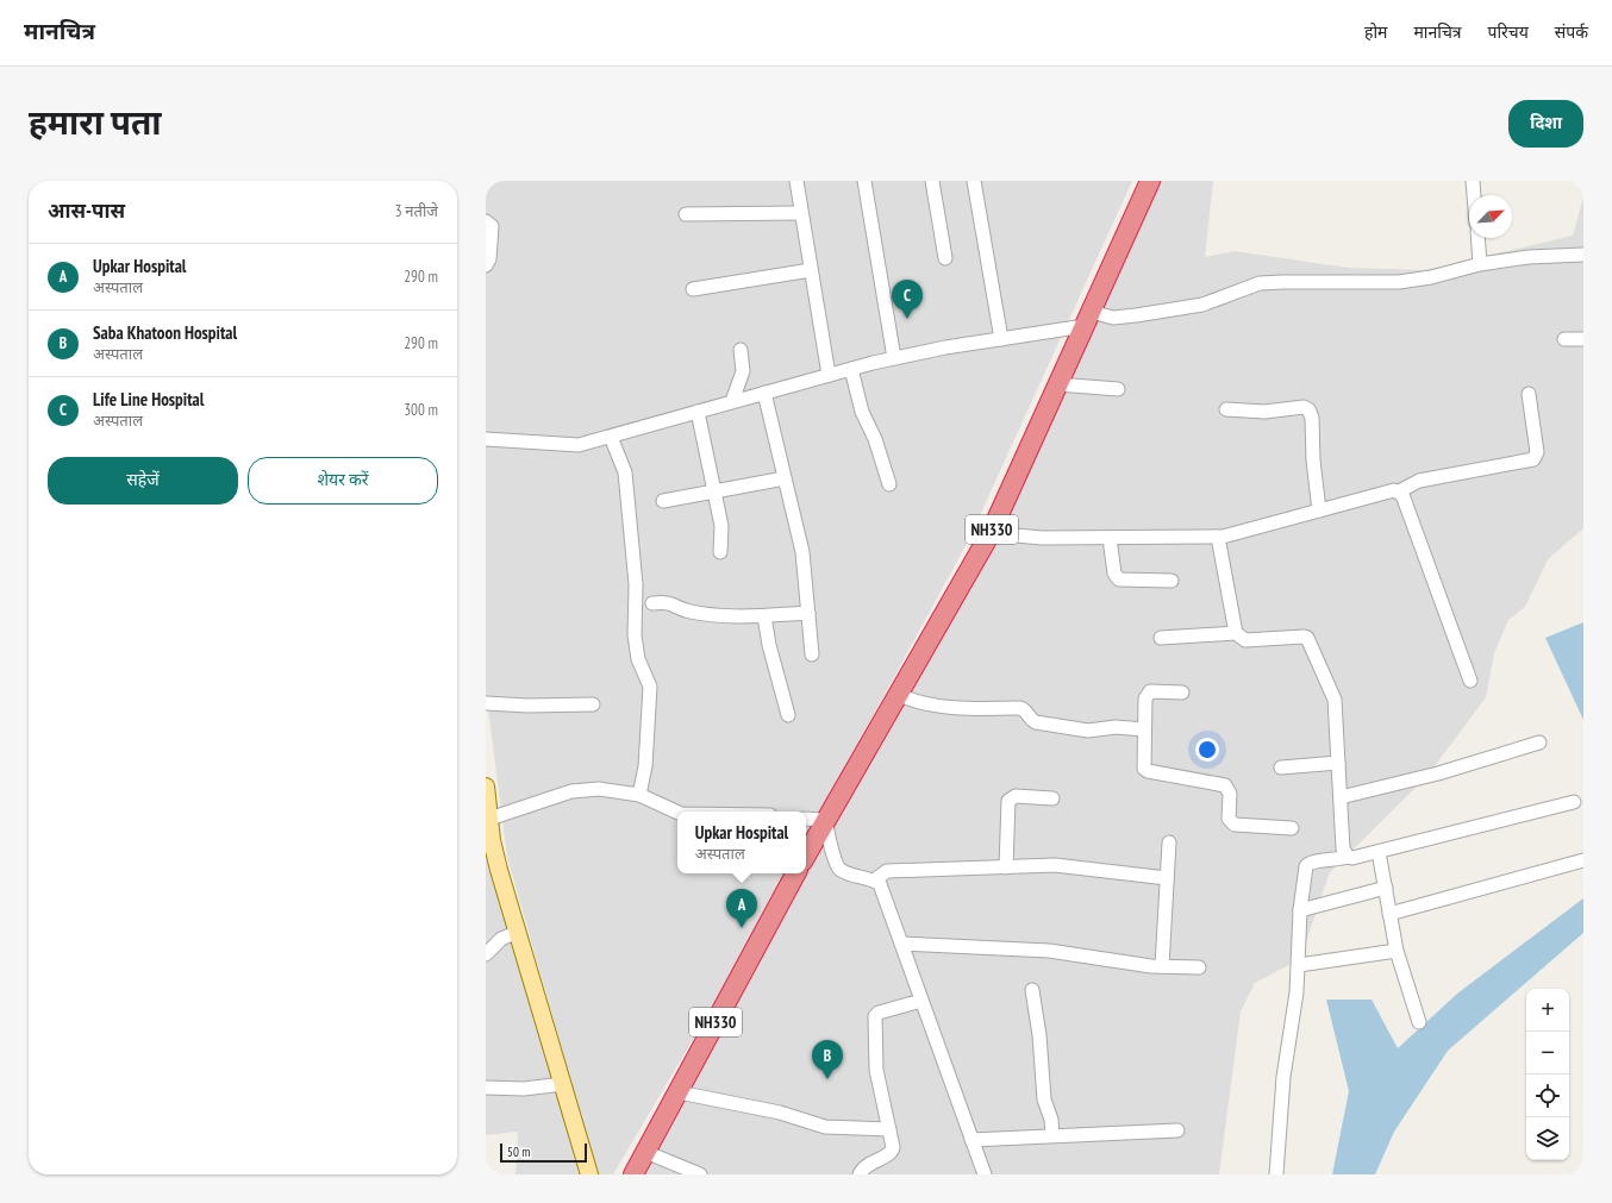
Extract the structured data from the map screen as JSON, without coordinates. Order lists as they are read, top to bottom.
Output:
{
  "streets": {
    "highway": ["NH330"]
  },
  "scale_bar": "50 m",
  "north": "top right",
  "page": {
    "header": "मानचित्र",
    "nav": [
      "होम",
      "मानचित्र",
      "परिचय",
      "संपर्क"
    ],
    "title": "हमारा पता",
    "buttons": [
      "दिशा",
      ["सहेजें", "शेयर करें"]
    ],
    "heading": ["आस-पास", "3 नतीजे"],
    "list": [
      {
        "mark": "A",
        "name": "Upkar Hospital",
        "note": "अस्पताल",
        "value": "290 m"
      },
      {
        "mark": "B",
        "name": "Saba Khatoon Hospital",
        "note": "अस्पताल",
        "value": "290 m"
      },
      {
        "mark": "C",
        "name": "Life Line Hospital",
        "note": "अस्पताल",
        "value": "300 m"
      }
    ],
    "pins": ["C", "A", "B"],
    "popup": ["Upkar Hospital", "अस्पताल"],
    "map_buttons": ["+", "−"],
    "scale": "50 m"
  }
}
